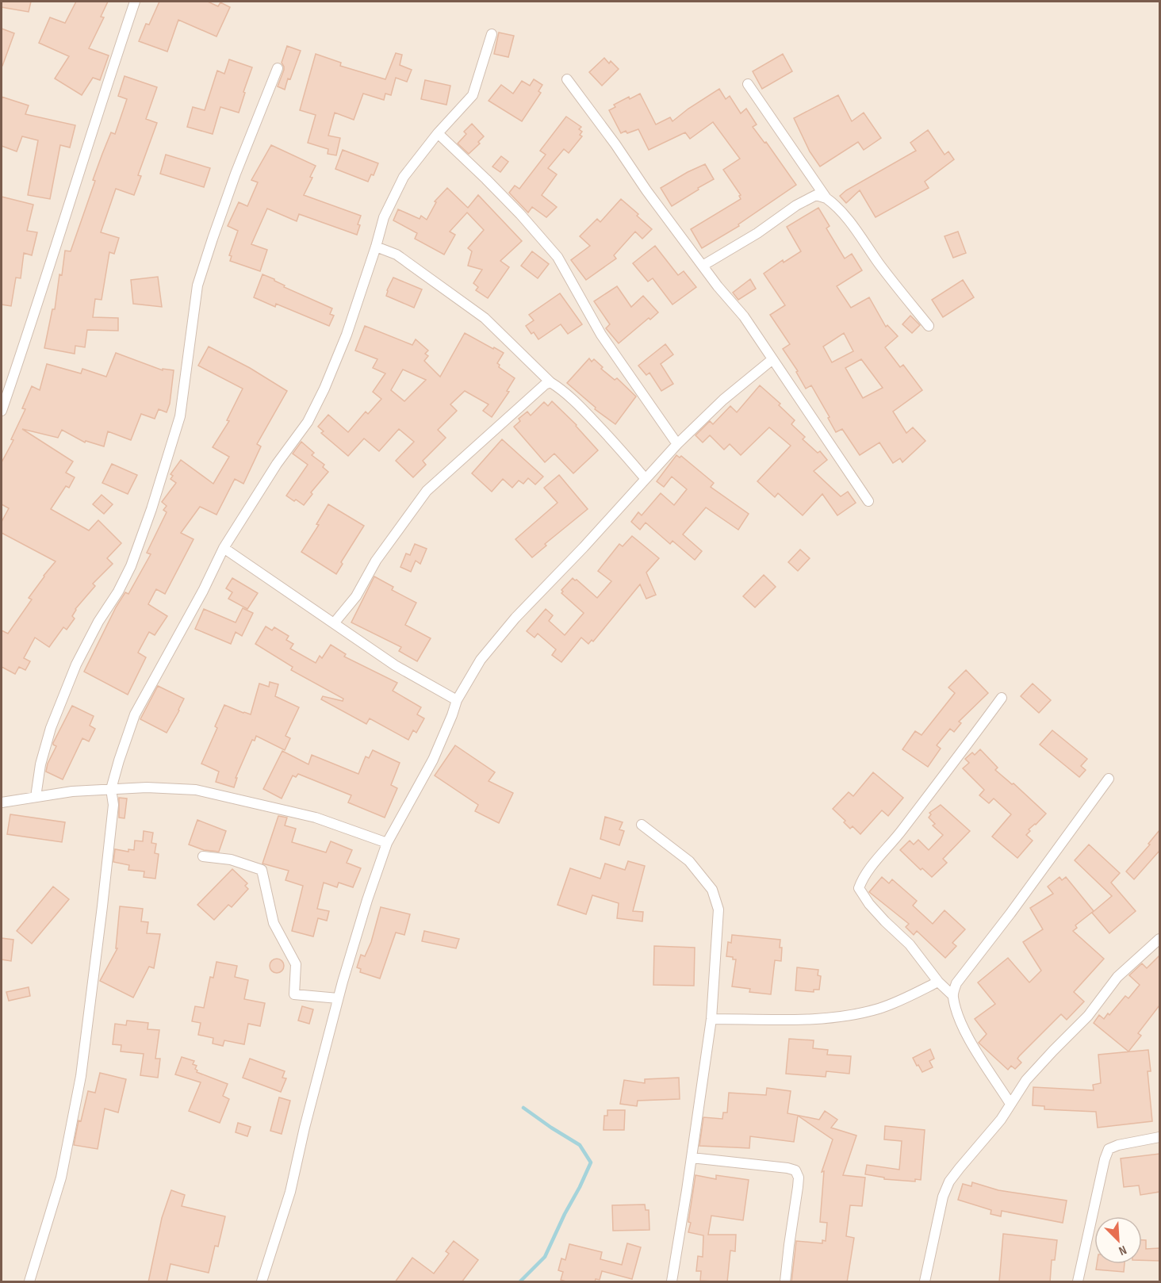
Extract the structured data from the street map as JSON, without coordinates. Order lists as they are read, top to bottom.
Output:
{
  "north": "bottom right"
}
